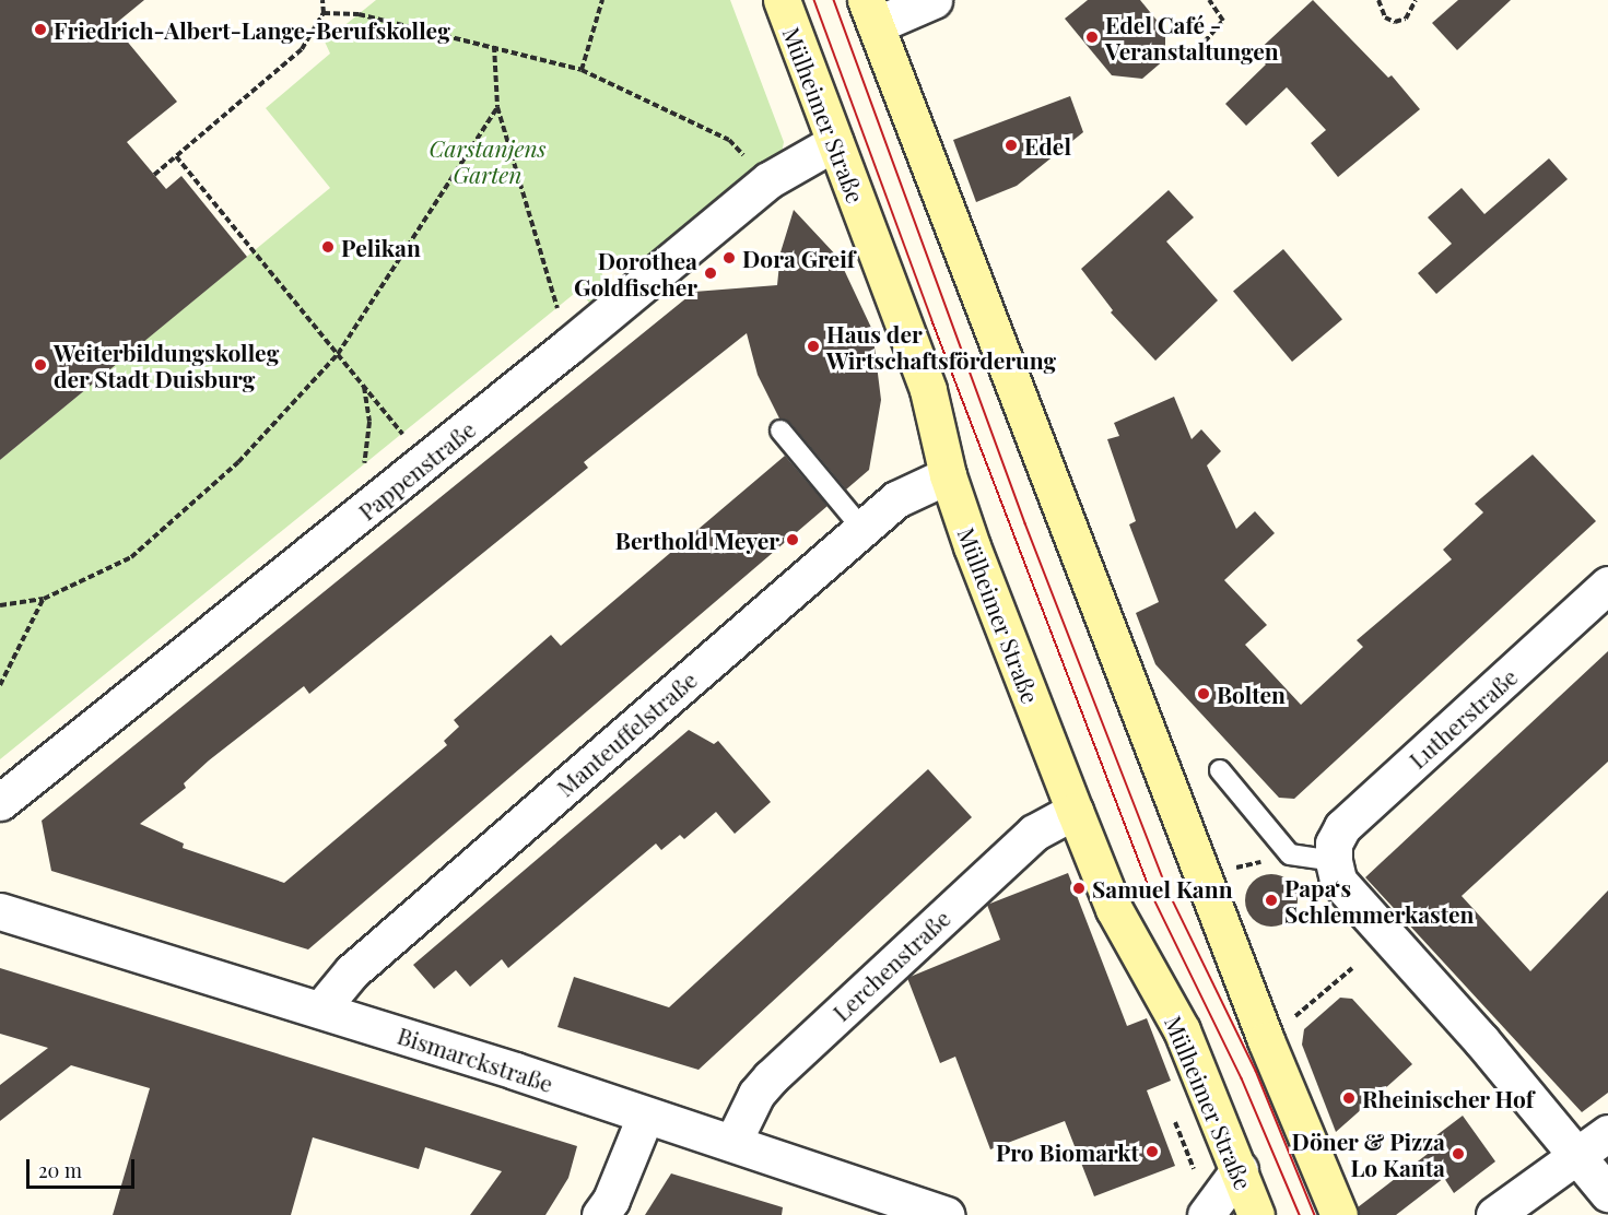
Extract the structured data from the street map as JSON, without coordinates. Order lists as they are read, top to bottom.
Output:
{
  "streets": {
    "main road": ["Mülheimer Straße"],
    "street": [
      "Pappenstraße",
      "Lutherstraße",
      "Manteuffelstraße",
      "Lerchenstraße",
      "Bismarckstraße"
    ]
  },
  "crossings": [
    ["Mülheimer Straße", "Pappenstraße"],
    ["Mülheimer Straße", "Manteuffelstraße"],
    ["Mülheimer Straße", "Lerchenstraße"],
    ["Manteuffelstraße", "Bismarckstraße"],
    ["Lerchenstraße", "Bismarckstraße"]
  ],
  "parks": ["Carstanjens Garten"],
  "places": [
    "Friedrich-Albert-Lange-Berufskolleg",
    "Edel Café - Veranstaltungen",
    "Edel",
    "Pelikan",
    "Dora Greif",
    "Dorothea Goldfischer",
    "Haus der Wirtschaftsförderung",
    "Weiterbildungskolleg der Stadt Duisburg",
    "Berthold Meyer",
    "Bolten",
    "Samuel Kann",
    "Papa‘s Schlemmerkasten",
    "Rheinischer Hof",
    "Pro Biomarkt",
    "Döner & Pizza Lo Kanta"
  ],
  "scale_bar": "20 m"
}
